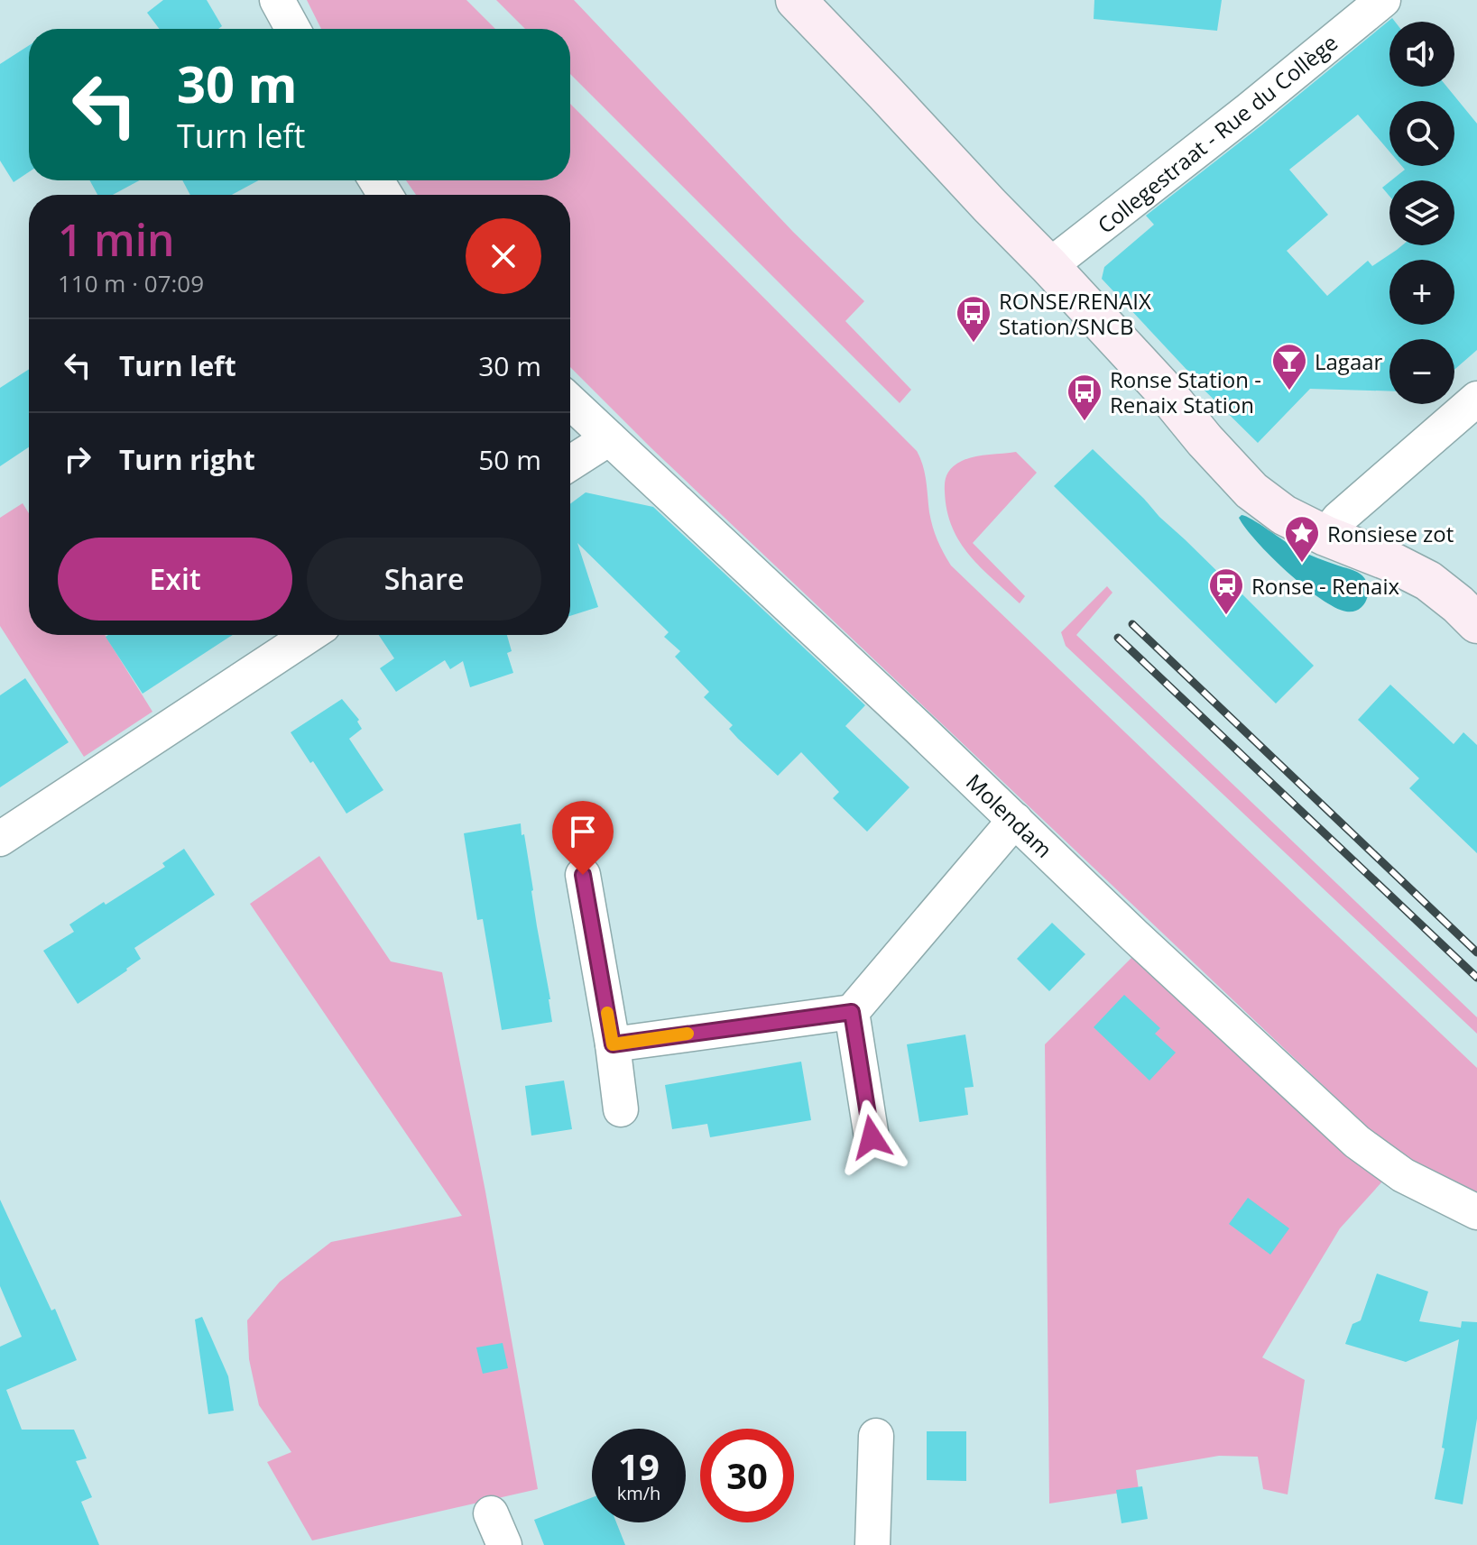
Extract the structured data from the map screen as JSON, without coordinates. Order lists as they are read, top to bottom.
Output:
{
  "streets": {
    "street": ["Collegestraat - Rue du Collège", "Molendam"]
  },
  "places": {
    "bus stop": ["RONSE/RENAIX Station/SNCB", "Ronse Station - Renaix Station"],
    "bar": ["Lagaar"],
    "place": ["Ronsiese zot"],
    "station": ["Ronse - Renaix"]
  },
  "page": {
    "map_buttons": ["+", "−"],
    "turn": ["30 m", "Turn left"],
    "heading": ["1 min", "110 m · 07:09"],
    "list": [
      {
        "name": "Turn left",
        "value": "30 m"
      },
      {
        "name": "Turn right",
        "value": "50 m"
      }
    ],
    "buttons": ["Exit", "Share"],
    "speed": "19 km/h",
    "limit": "30"
  }
}
